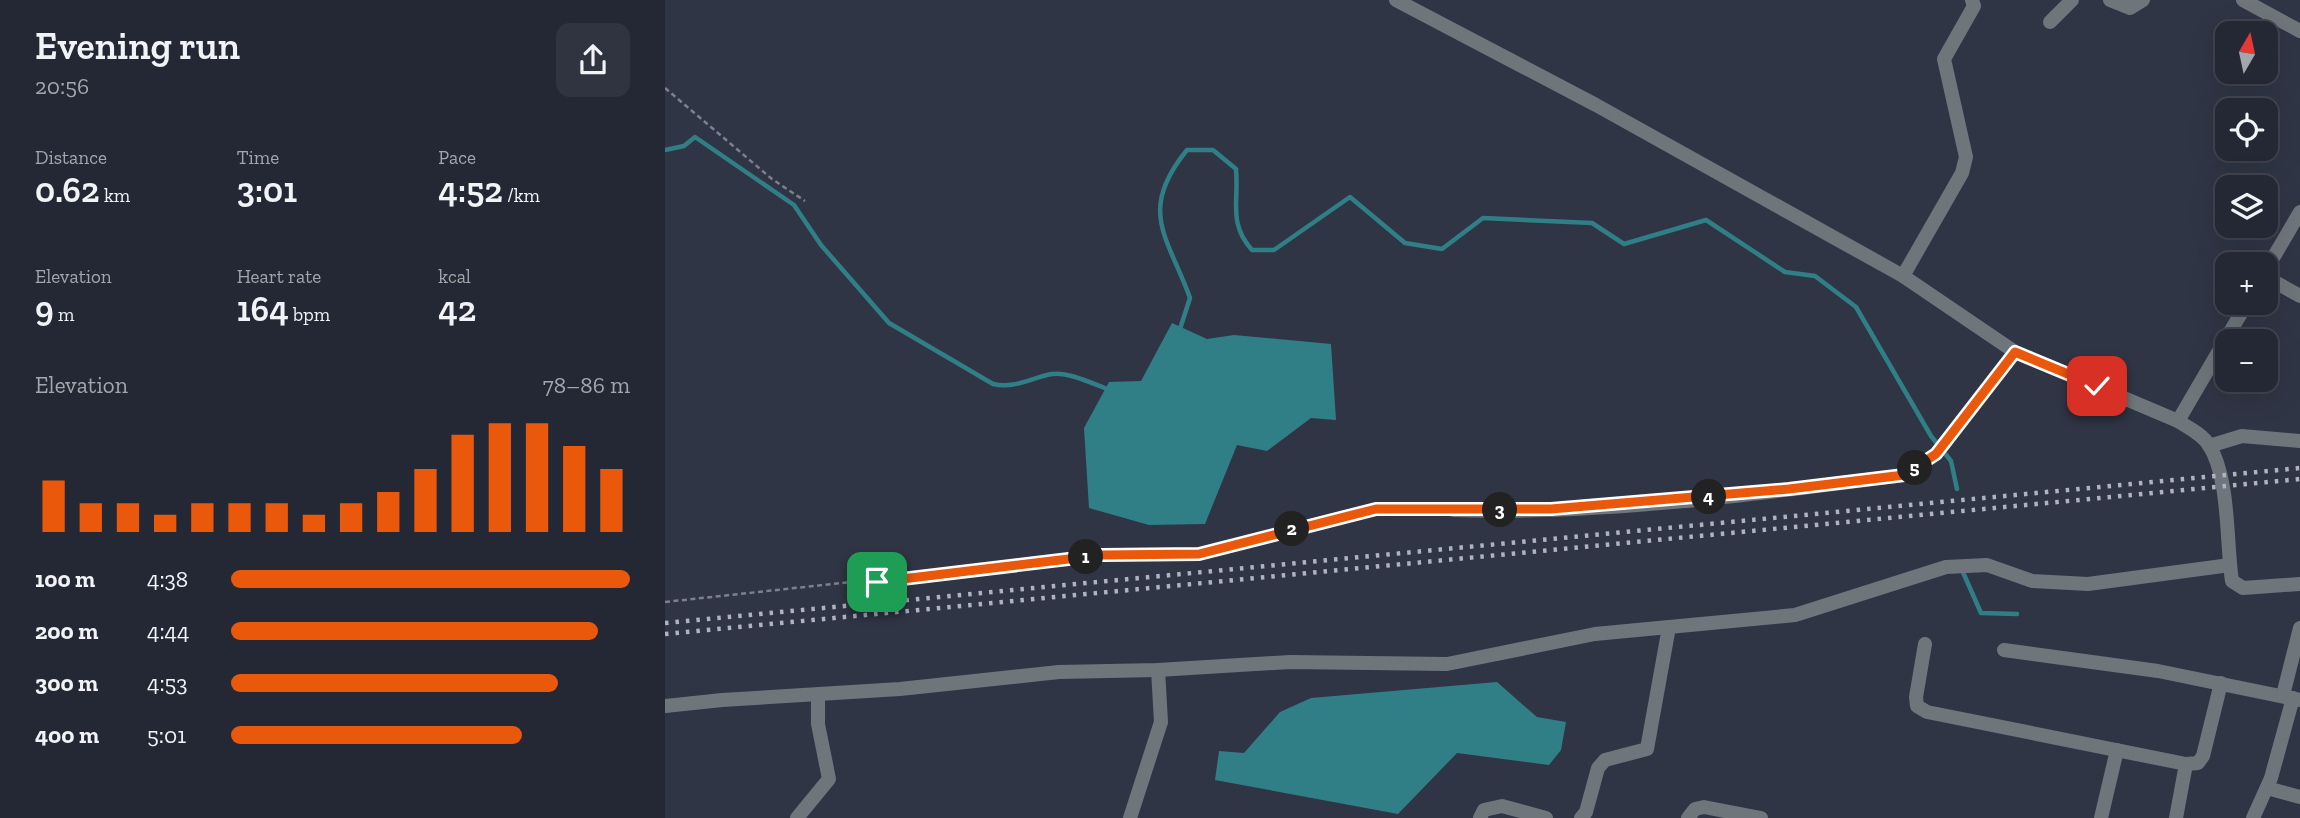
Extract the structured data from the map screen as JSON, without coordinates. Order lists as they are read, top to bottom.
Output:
{
  "north": "top",
  "page": {
    "heading": ["Evening run", "20:56"],
    "map_buttons": ["+", "−"],
    "stats": [
      ["Distance", "0.62 km"],
      ["Time", "3:01"],
      ["Pace", "4:52 /km"],
      ["Elevation", "9 m"],
      ["Heart rate", "164 bpm"],
      ["kcal", "42"]
    ],
    "chart": ["Elevation", "78–86 m"],
    "pins": [
      "5",
      "4",
      "3",
      "2",
      "1"
    ],
    "list": [
      {
        "name": "100 m",
        "note": "4:38"
      },
      {
        "name": "200 m",
        "note": "4:44"
      },
      {
        "name": "300 m",
        "note": "4:53"
      },
      {
        "name": "400 m",
        "note": "5:01"
      }
    ]
  }
}
